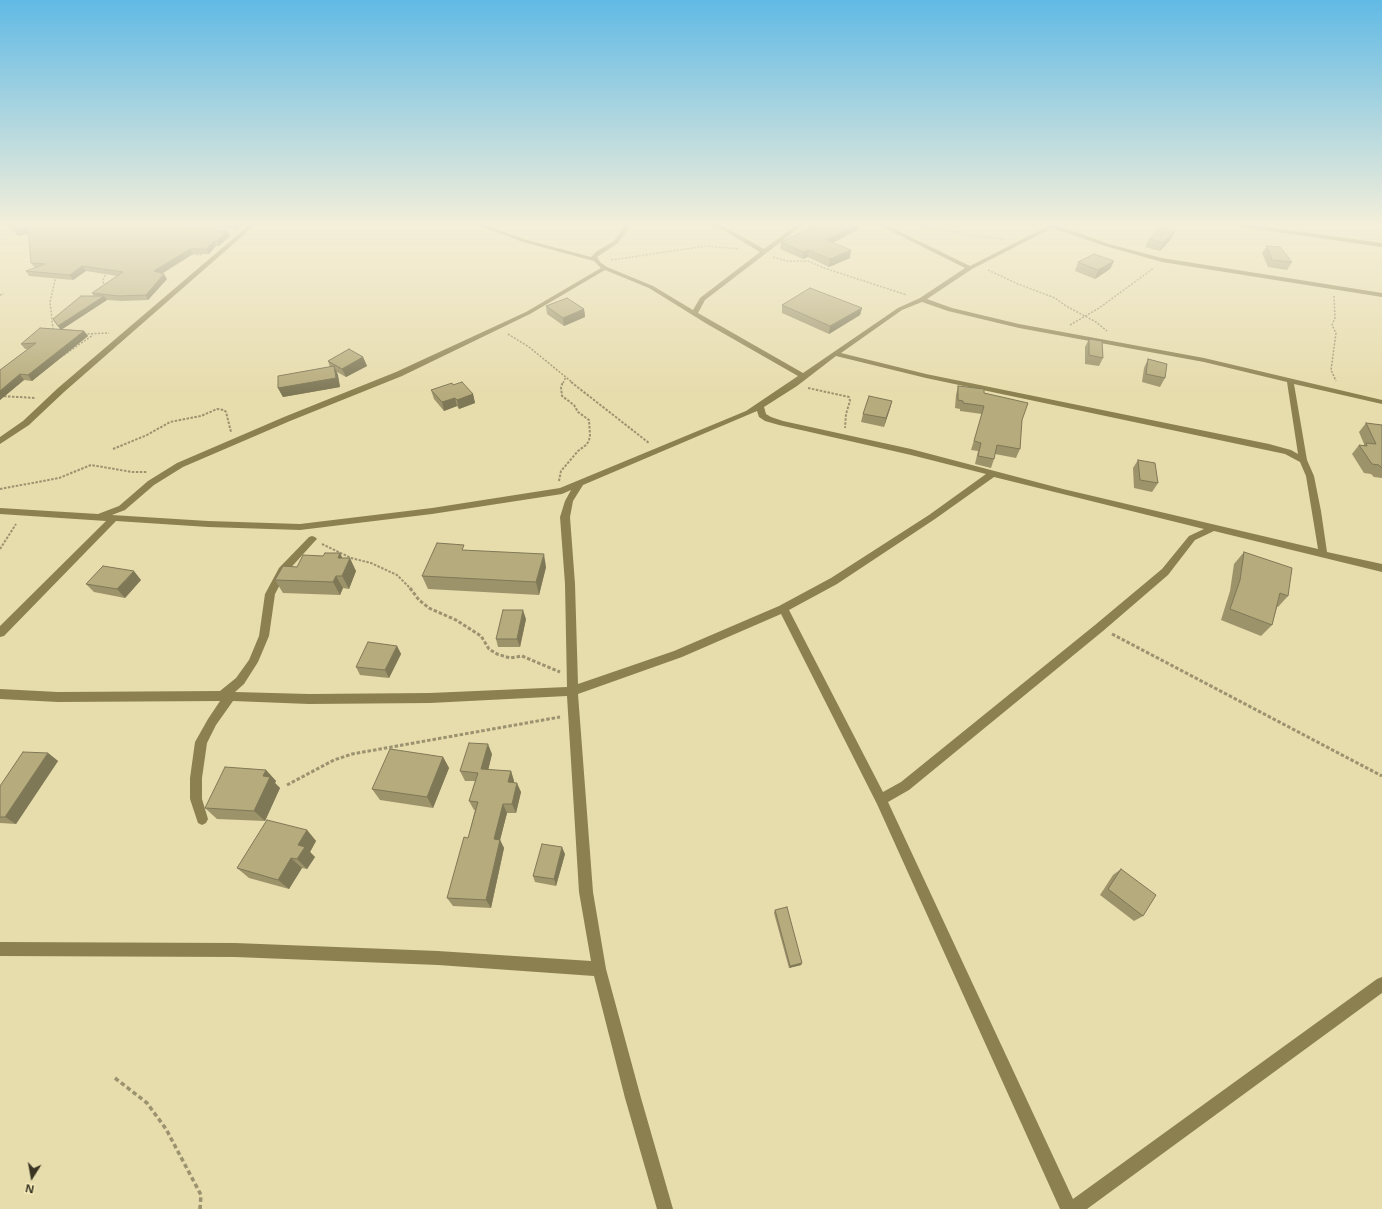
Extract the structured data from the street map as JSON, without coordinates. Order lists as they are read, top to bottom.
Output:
{
  "north": "bottom"
}
